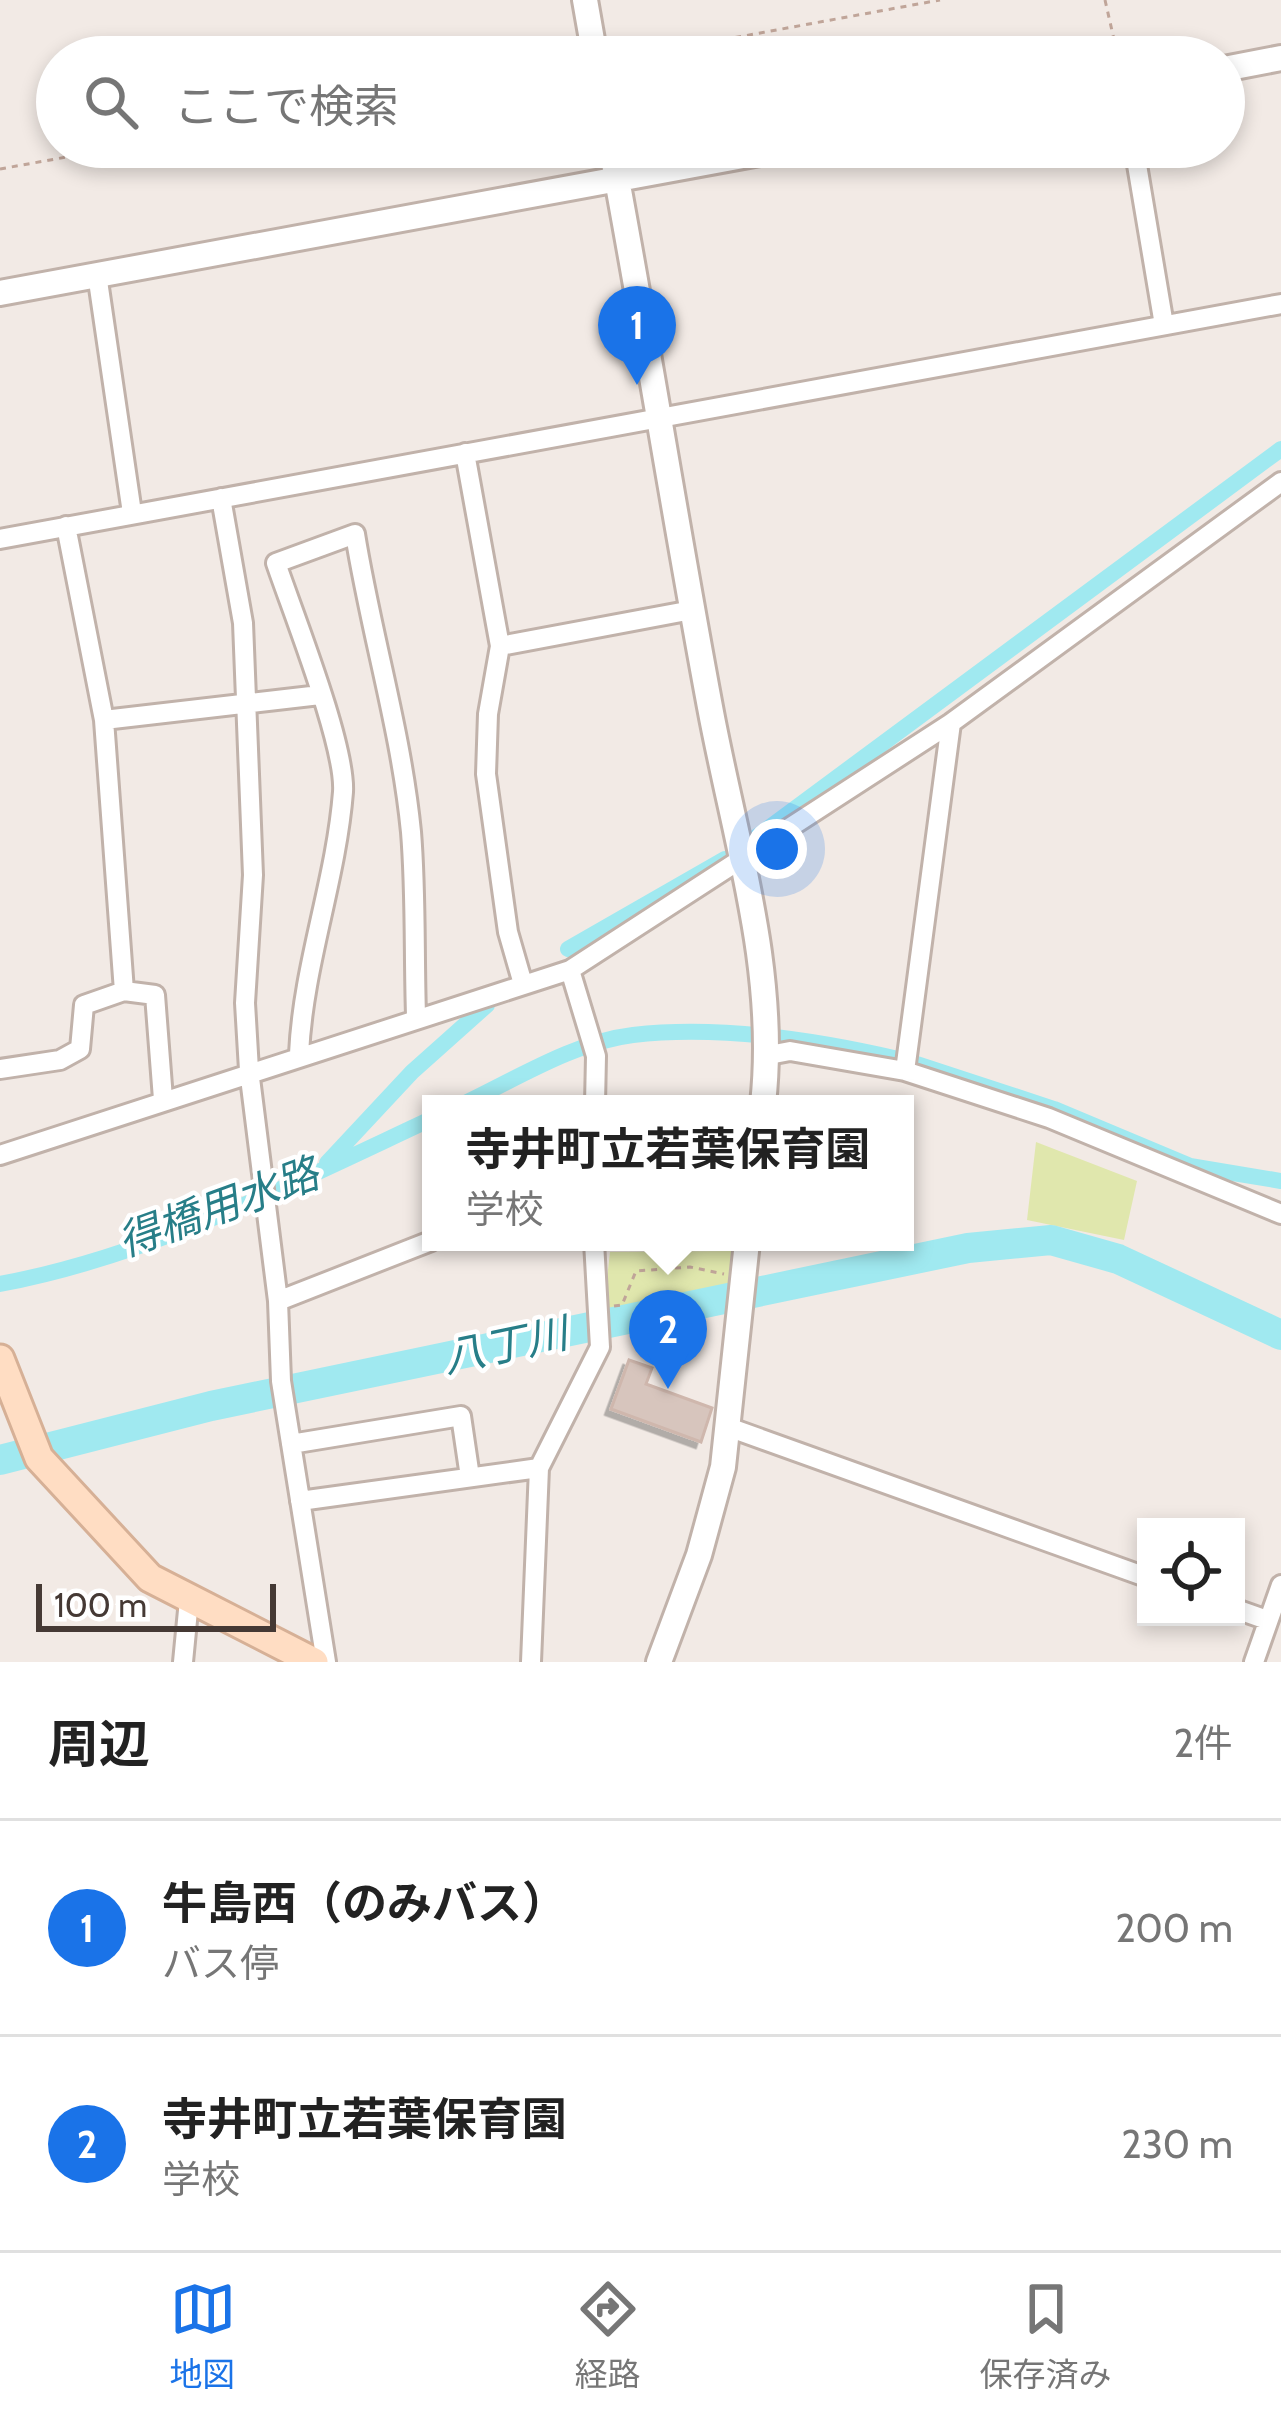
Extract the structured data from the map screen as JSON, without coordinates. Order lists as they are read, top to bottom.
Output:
{
  "water": ["得橋用水路", "八丁川"],
  "scale_bar": "100 m",
  "page": {
    "search": "ここで検索",
    "pins": ["1", "2"],
    "popup": ["寺井町立若葉保育園", "学校"],
    "scale": "100 m",
    "heading": ["周辺", "2件"],
    "list": [
      {
        "mark": "1",
        "name": "牛島西（のみバス）",
        "note": "バス停",
        "value": "200 m"
      },
      {
        "mark": "2",
        "name": "寺井町立若葉保育園",
        "note": "学校",
        "value": "230 m"
      }
    ],
    "nav": ["地図", "経路", "保存済み"]
  }
}
